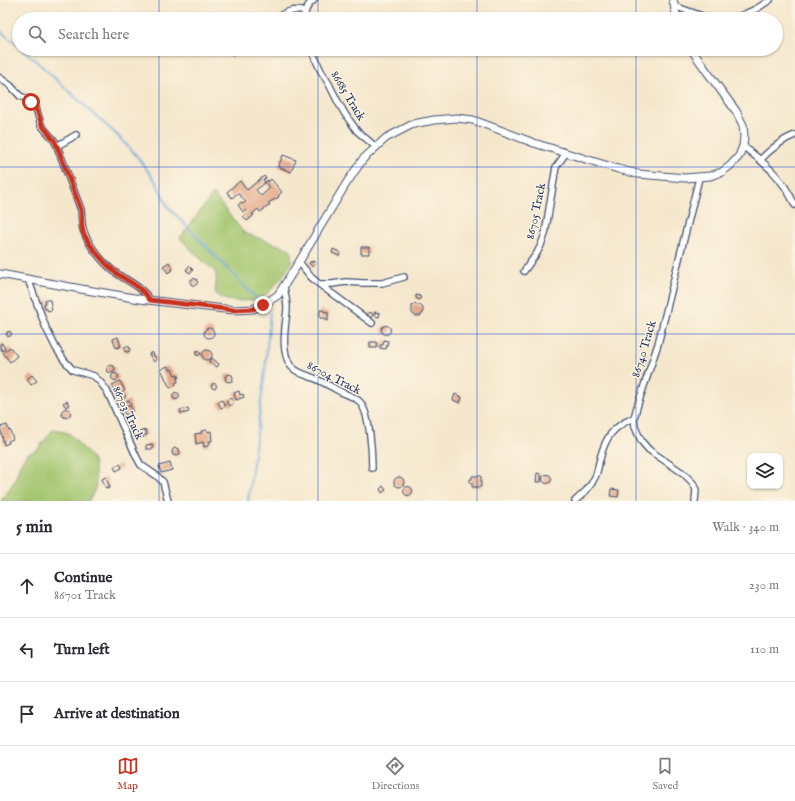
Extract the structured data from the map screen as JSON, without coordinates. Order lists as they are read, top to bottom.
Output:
{
  "streets": {
    "street": [
      "86685 Track",
      "86705 Track",
      "86740 Track",
      "86704 Track",
      "86703 Track"
    ]
  },
  "page": {
    "search": "Search here",
    "heading": ["5 min", "Walk · 340 m"],
    "list": [
      ["Continue", "86701 Track", "230 m"],
      ["Turn left", "110 m"],
      "Arrive at destination"
    ],
    "nav": ["Map", "Directions", "Saved"]
  }
}
